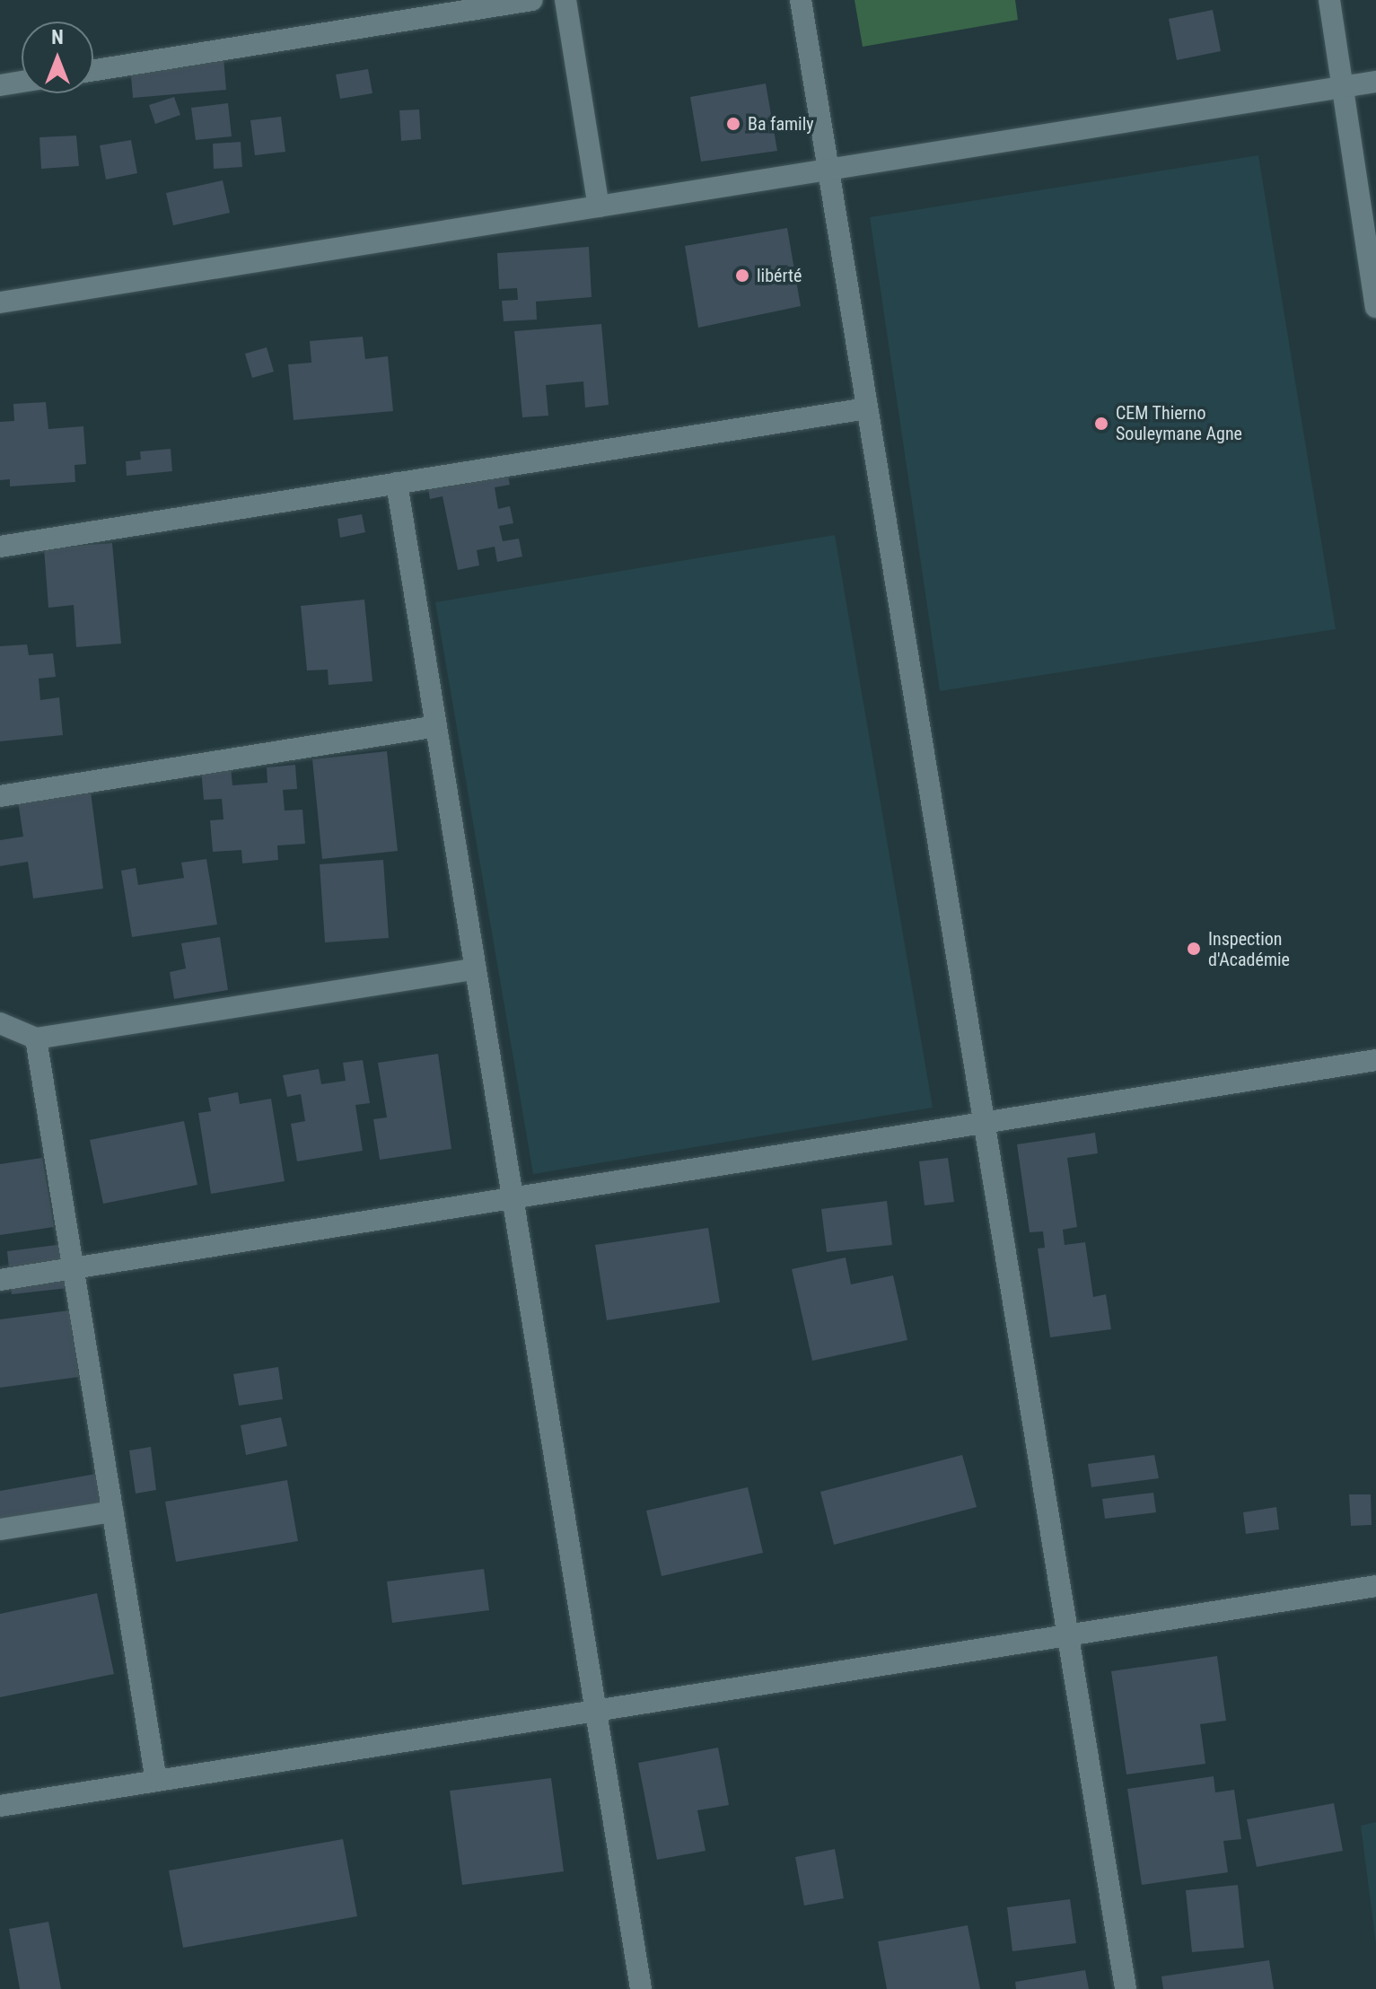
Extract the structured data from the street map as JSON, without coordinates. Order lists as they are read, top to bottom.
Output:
{
  "places": [
    "Ba family",
    "libérté",
    "CEM Thierno Souleymane Agne",
    "Inspection d'Académie"
  ],
  "north": "top"
}
